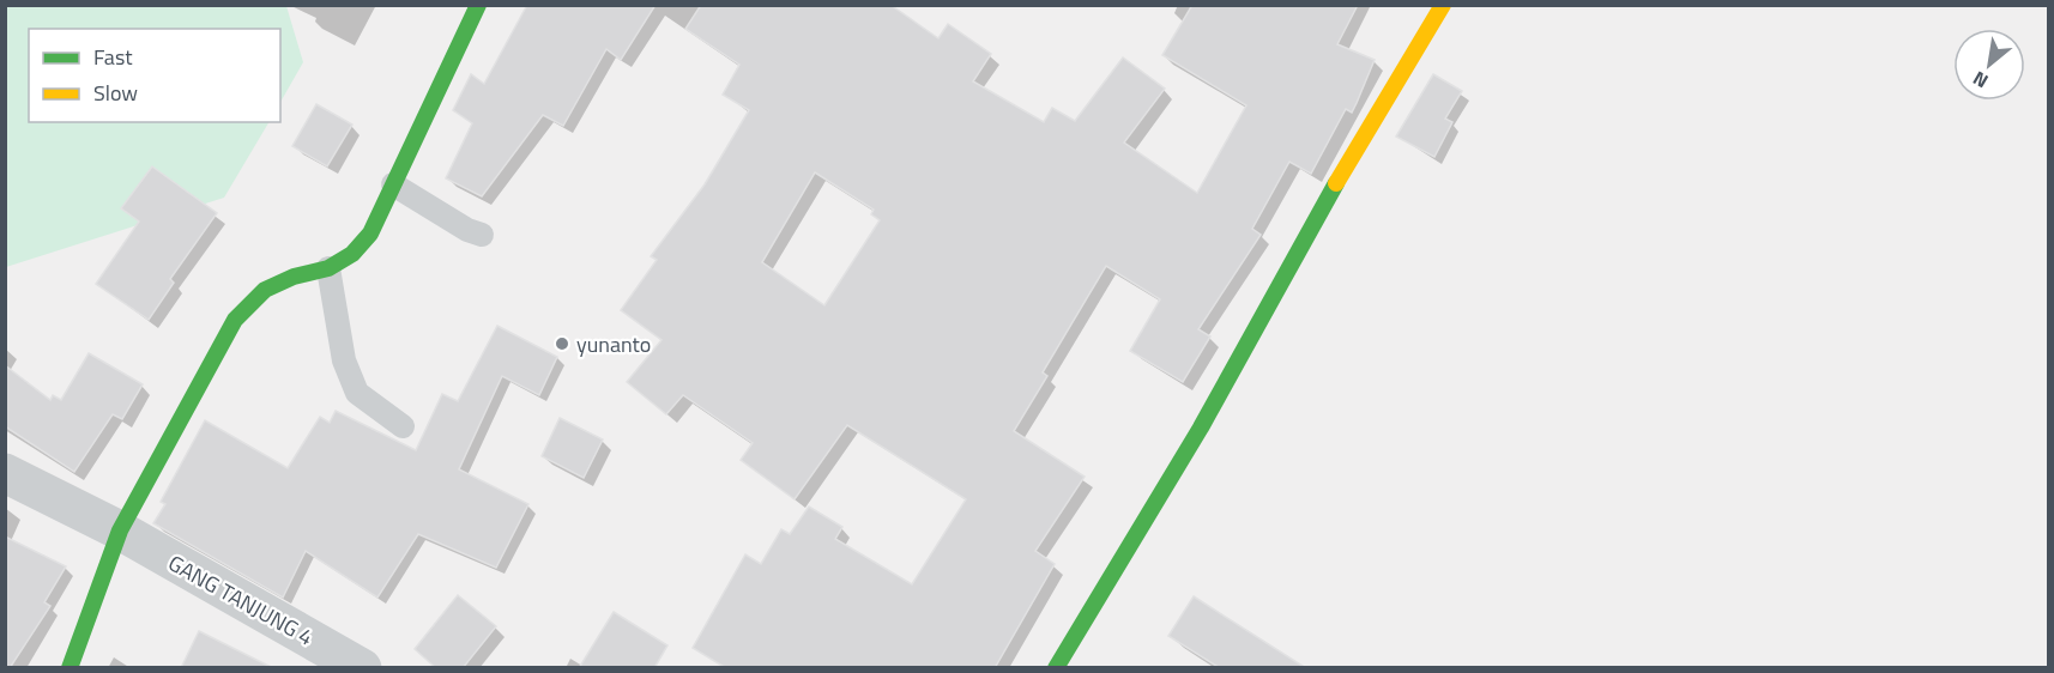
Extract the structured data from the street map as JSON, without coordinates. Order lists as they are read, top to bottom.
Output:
{
  "streets": {
    "street": ["GANG TANJUNG 4"]
  },
  "places": ["yunanto"],
  "legend": ["Fast", "Slow"],
  "north": "bottom left"
}
